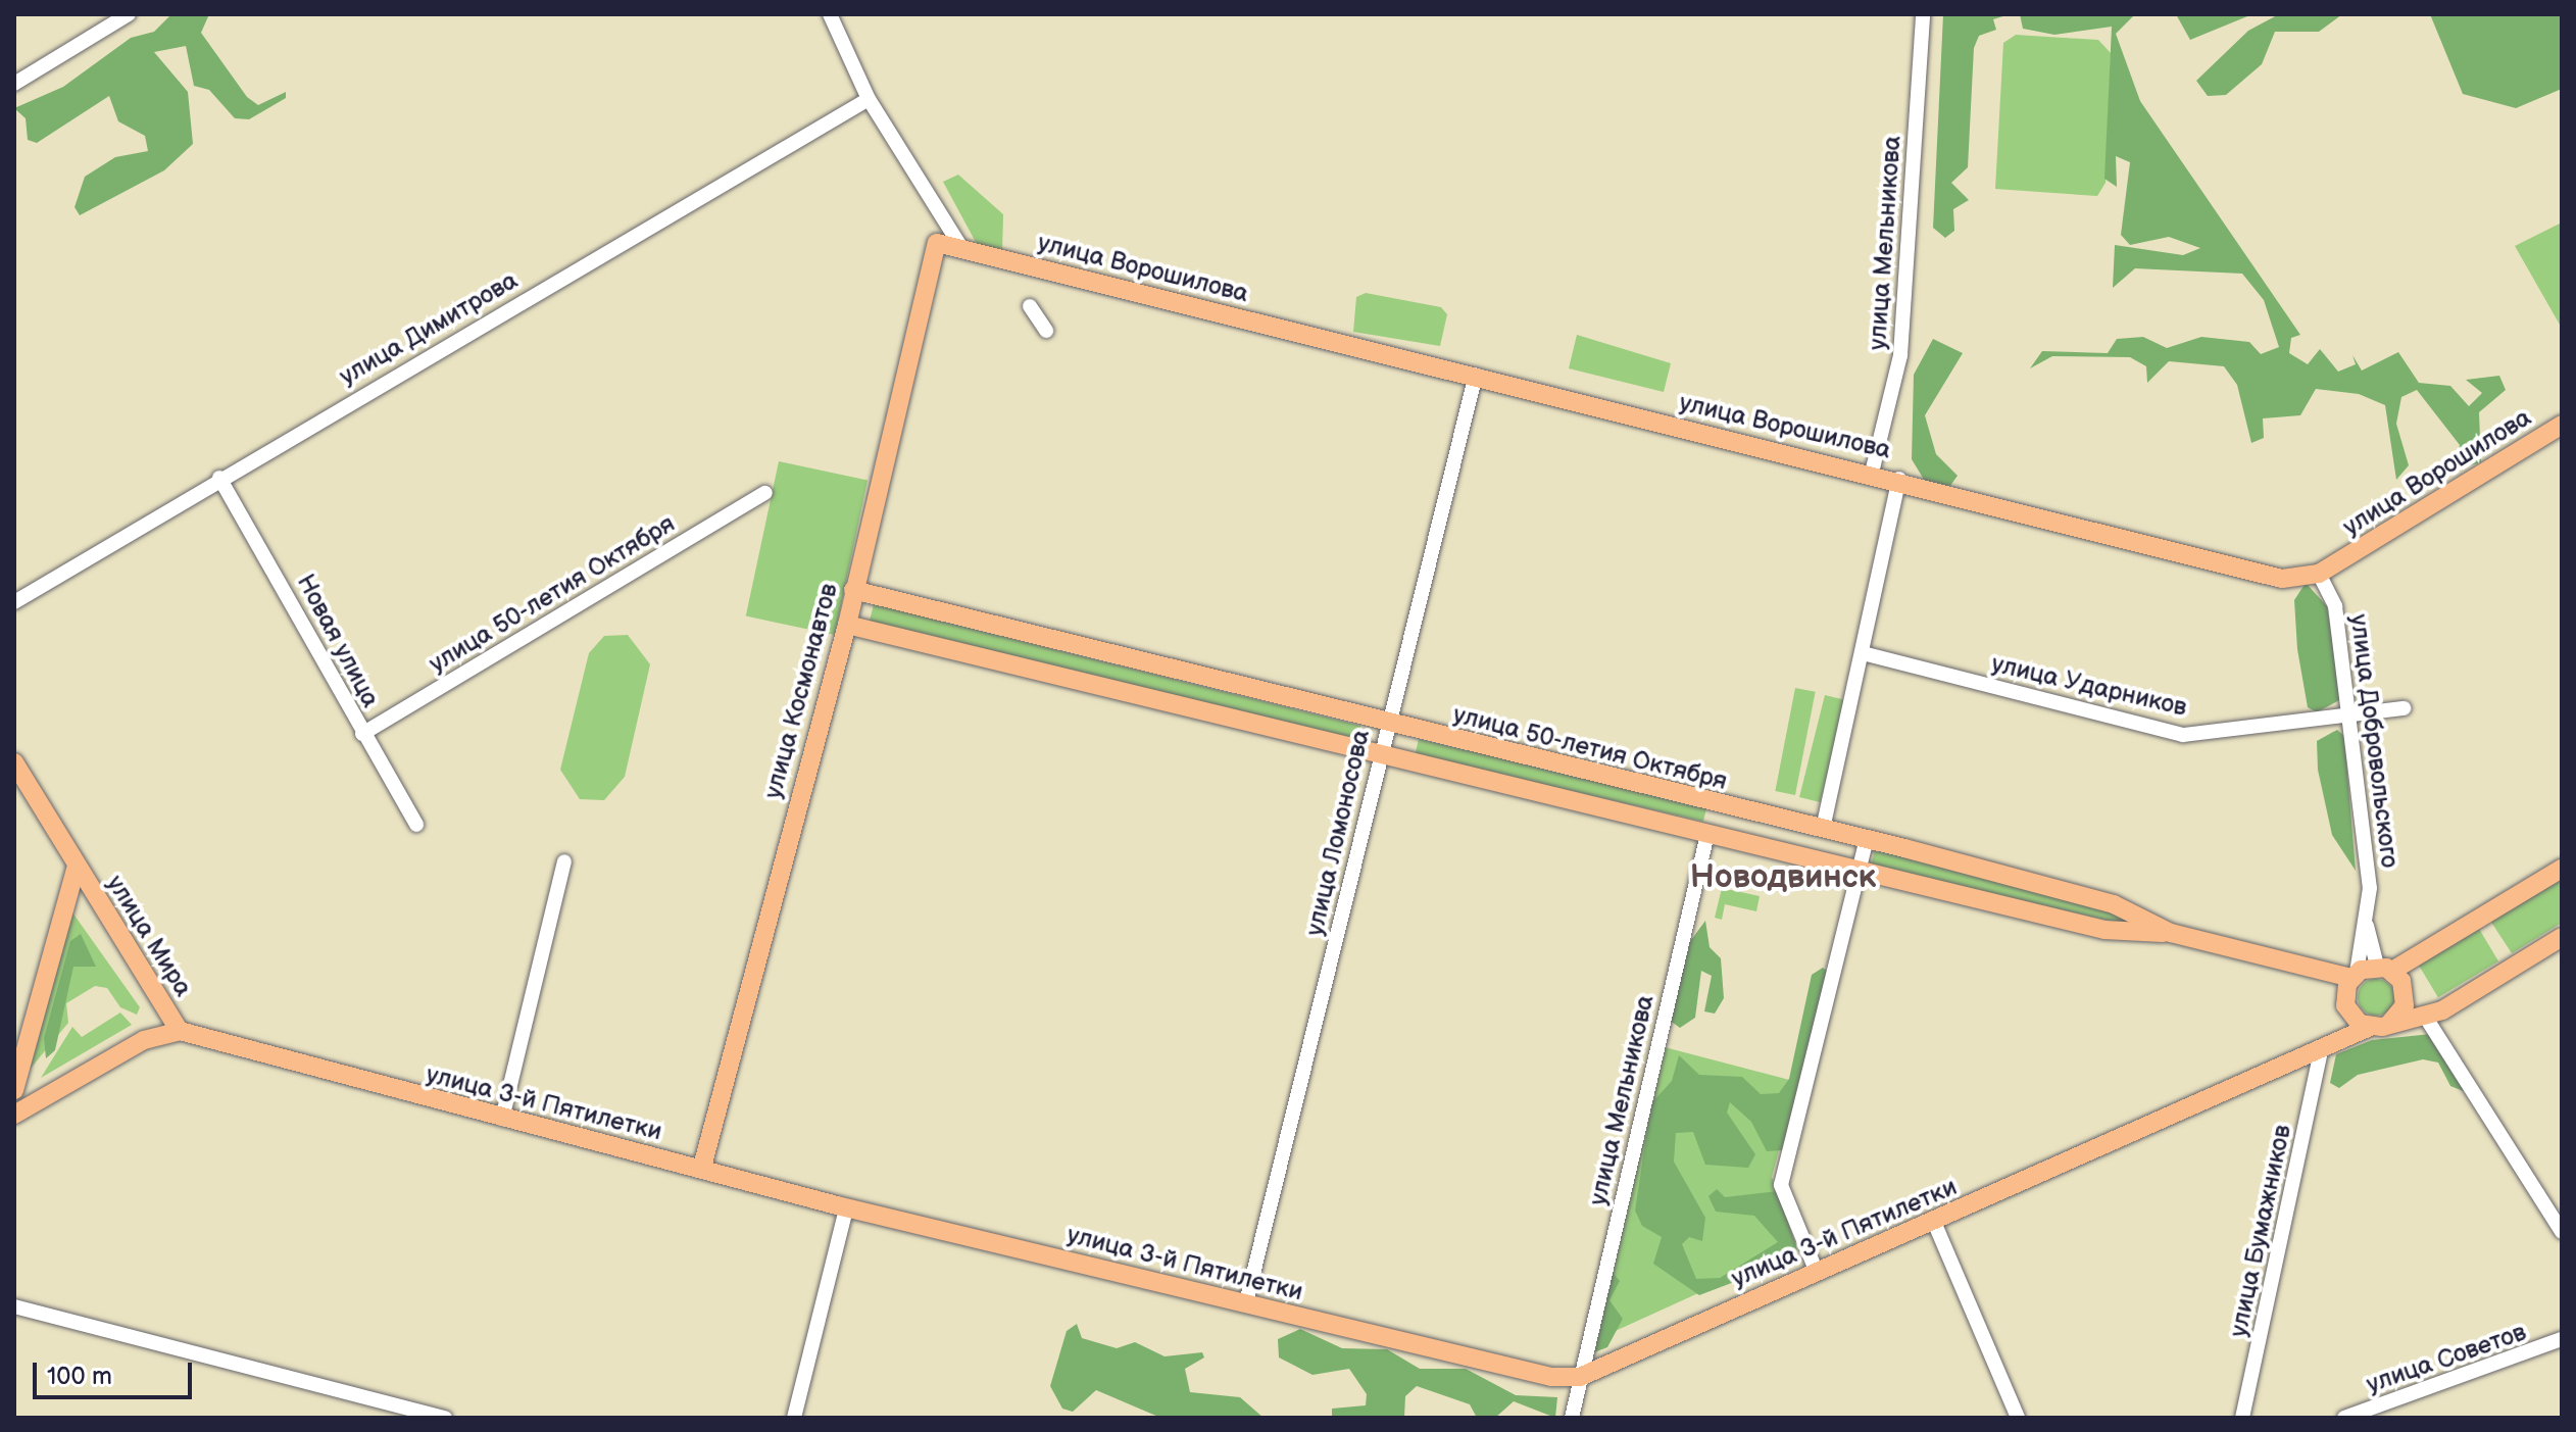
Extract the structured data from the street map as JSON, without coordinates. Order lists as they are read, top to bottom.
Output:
{
  "streets": {
    "main road": [
      "улица Ворошилова",
      "улица 50-летия Октября",
      "улица Космонавтов",
      "улица Мира",
      "улица 3-й Пятилетки"
    ],
    "street": [
      "улица Мельникова",
      "улица Димитрова",
      "Новая улица",
      "улица Ударников",
      "улица Добровольского",
      "улица Ломоносова",
      "улица Бумажников",
      "улица Советов"
    ]
  },
  "crossings": [
    ["улица Мельникова", "улица Ворошилова"],
    ["улица Мельникова", "улица 3-й Пятилетки"],
    ["улица Ворошилова", "улица Космонавтов"],
    ["улица Ворошилова", "улица Добровольского"],
    ["улица Ворошилова", "улица Ломоносова"],
    ["улица Димитрова", "Новая улица"],
    ["улица 50-летия Октября", "Новая улица"],
    ["улица 50-летия Октября", "улица Космонавтов"],
    ["улица 50-летия Октября", "улица Добровольского"],
    ["улица 50-летия Октября", "улица Ломоносова"],
    ["улица Ударников", "улица Добровольского"],
    ["улица Космонавтов", "улица 3-й Пятилетки"],
    ["улица Ломоносова", "улица 3-й Пятилетки"],
    ["улица Мира", "улица 3-й Пятилетки"],
    ["улица 3-й Пятилетки", "улица Бумажников"]
  ],
  "districts": ["Новодвинск"],
  "scale_bar": "100 m"
}
